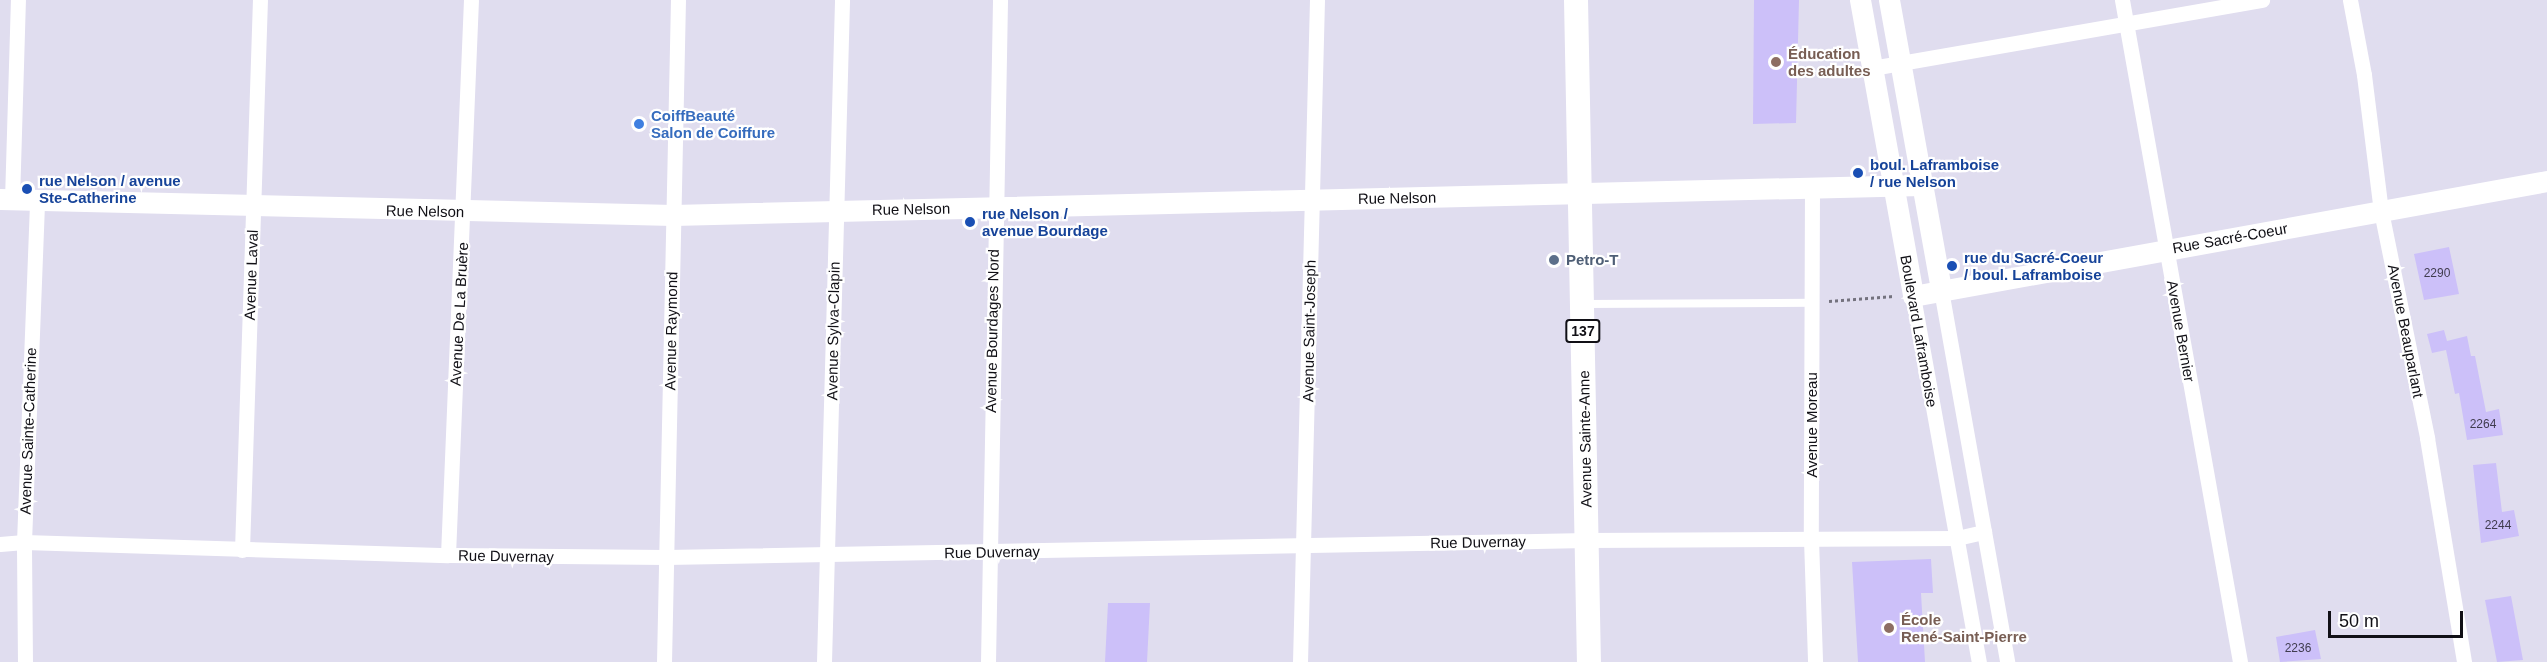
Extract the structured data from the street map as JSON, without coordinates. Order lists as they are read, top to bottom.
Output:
{
  "streets": {
    "main road": ["137", "Avenue Sainte-Anne"],
    "street": [
      "Rue Nelson",
      "Rue Sacré-Coeur",
      "Avenue Laval",
      "Avenue De La Bruère",
      "Avenue Raymond",
      "Avenue Sylva-Clapin",
      "Avenue Bourdages Nord",
      "Avenue Saint-Joseph",
      "Boulevard Laframboise",
      "Avenue Bernier",
      "Avenue Beauparlant",
      "Avenue Moreau",
      "Avenue Sainte-Catherine",
      "Rue Duvernay"
    ]
  },
  "crossings": [
    ["Rue Nelson", "Avenue Laval"],
    ["Rue Nelson", "Avenue De La Bruère"],
    ["Rue Nelson", "Avenue Raymond"],
    ["Rue Nelson", "Avenue Sylva-Clapin"],
    ["Rue Nelson", "Avenue Bourdages Nord"],
    ["Rue Nelson", "Avenue Saint-Joseph"],
    ["Rue Nelson", "Boulevard Laframboise"],
    ["Rue Nelson", "Avenue Moreau"],
    ["Rue Nelson", "Avenue Sainte-Catherine"],
    ["Rue Nelson", "Avenue Sainte-Anne"],
    ["Rue Sacré-Coeur", "Boulevard Laframboise"],
    ["Rue Sacré-Coeur", "Avenue Bernier"],
    ["Rue Sacré-Coeur", "Avenue Beauparlant"],
    ["Avenue Laval", "Rue Duvernay"],
    ["Avenue De La Bruère", "Rue Duvernay"],
    ["Avenue Raymond", "Rue Duvernay"],
    ["Avenue Sylva-Clapin", "Rue Duvernay"],
    ["Avenue Bourdages Nord", "Rue Duvernay"],
    ["Avenue Saint-Joseph", "Rue Duvernay"],
    ["Boulevard Laframboise", "Rue Duvernay"],
    ["Avenue Moreau", "Rue Duvernay"],
    ["Avenue Sainte-Catherine", "Rue Duvernay"],
    ["Avenue Sainte-Anne", "Rue Duvernay"]
  ],
  "places": [
    "Éducation des adultes",
    "CoiffBeauté Salon de Coiffure",
    "boul. Laframboise / rue Nelson",
    "rue Nelson / avenue Ste-Catherine",
    "rue Nelson / avenue Bourdage",
    "Petro-T",
    "rue du Sacré-Coeur / boul. Laframboise",
    "École René-Saint-Pierre"
  ],
  "house_numbers": [
    "2290",
    "2264",
    "2244",
    "2236"
  ],
  "scale_bar": "50 m"
}
